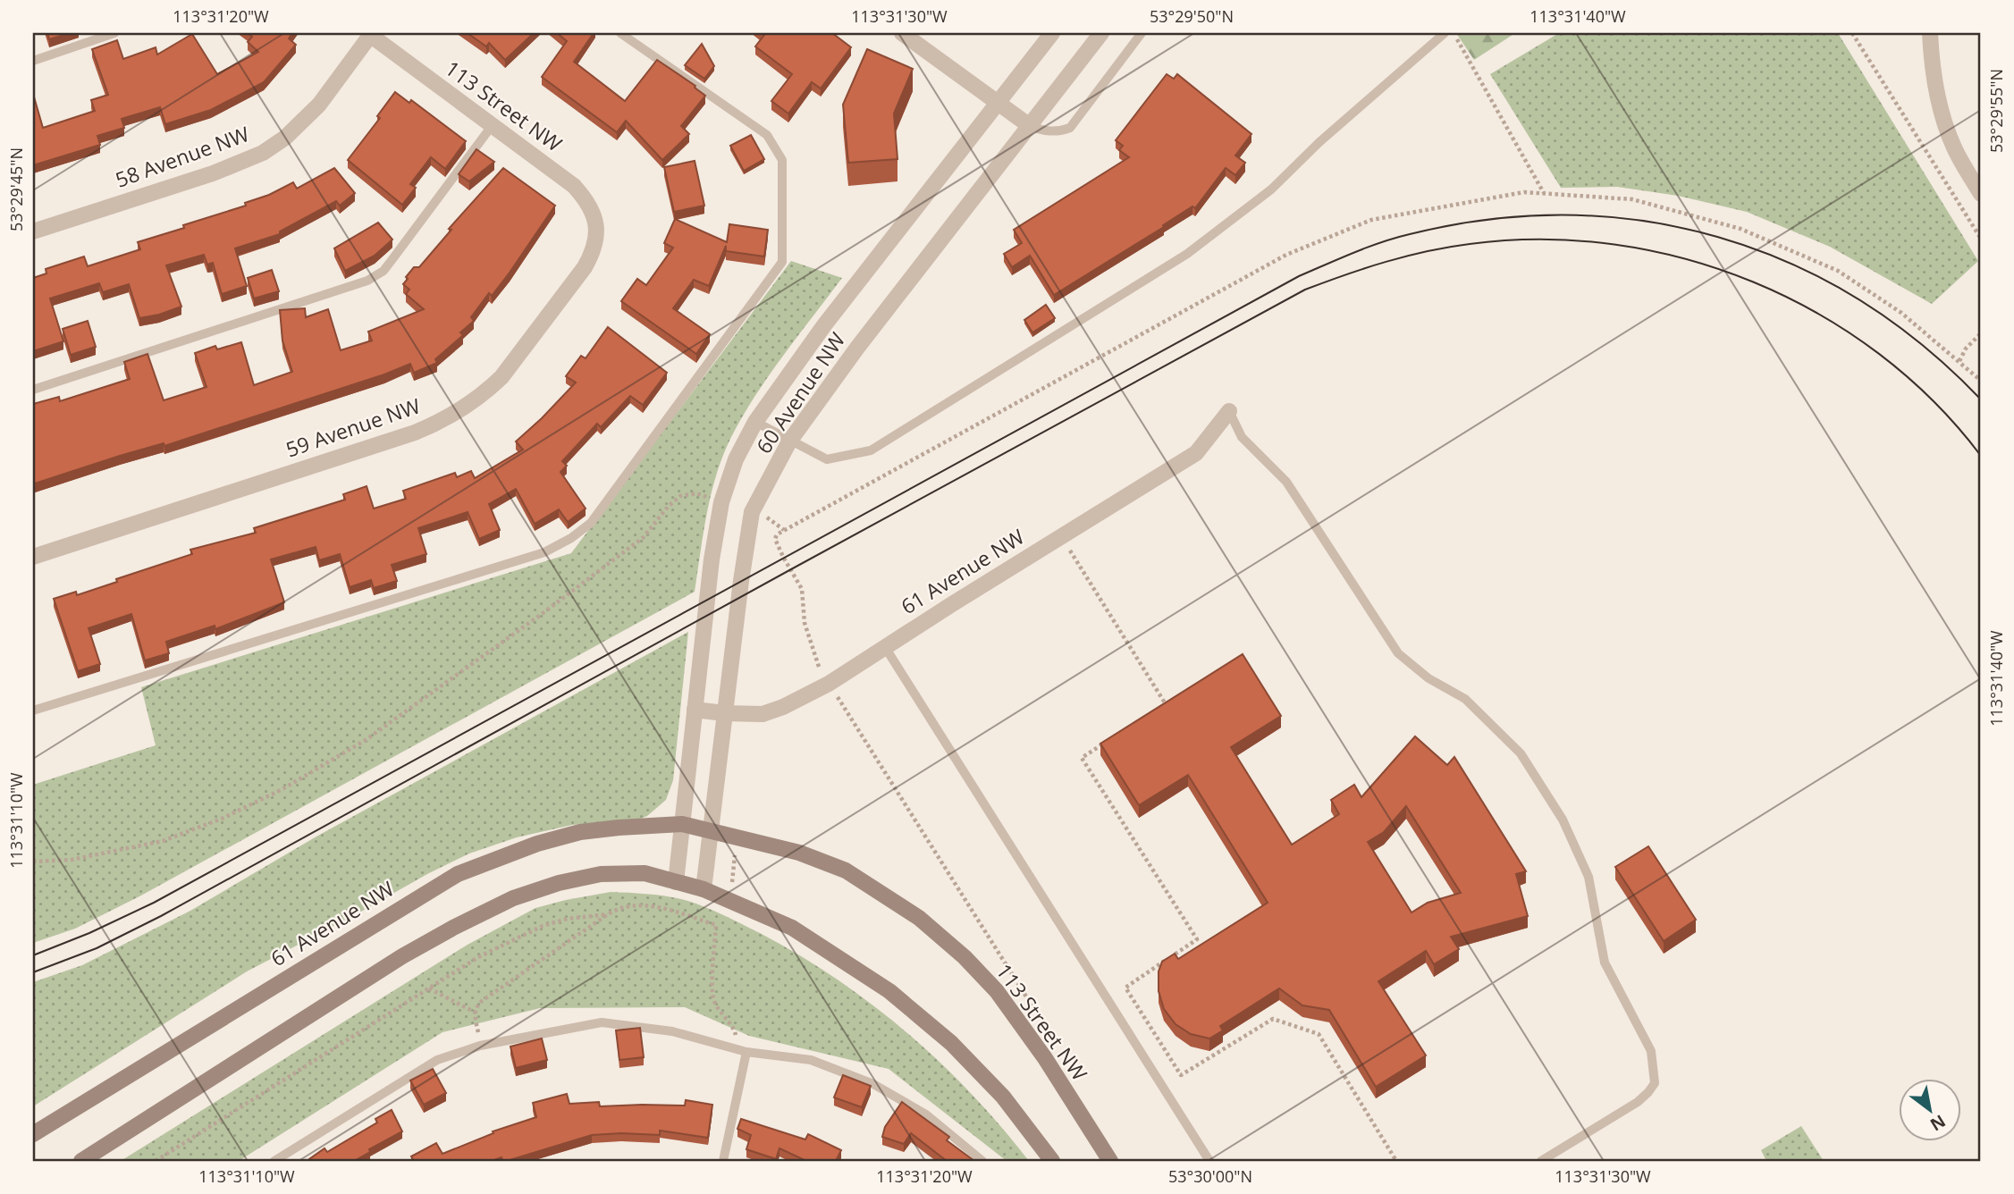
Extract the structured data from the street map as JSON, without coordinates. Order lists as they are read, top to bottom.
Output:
{
  "streets": {
    "main road": ["113 Street NW", "61 Avenue NW"],
    "street": ["58 Avenue NW", "60 Avenue NW", "59 Avenue NW"]
  },
  "crossings": [
    ["113 Street NW", "58 Avenue NW"],
    ["113 Street NW", "60 Avenue NW"],
    ["113 Street NW", "59 Avenue NW"],
    ["113 Street NW", "61 Avenue NW"],
    ["60 Avenue NW", "61 Avenue NW"]
  ],
  "north": "bottom right",
  "coordinates": [
    "113°31'20\"W",
    "113°31'30\"W",
    "53°29'50\"N",
    "113°31'40\"W",
    "53°29'55\"N",
    "53°29'45\"N",
    "113°31'10\"W",
    "53°30'00\"N"
  ]
}
